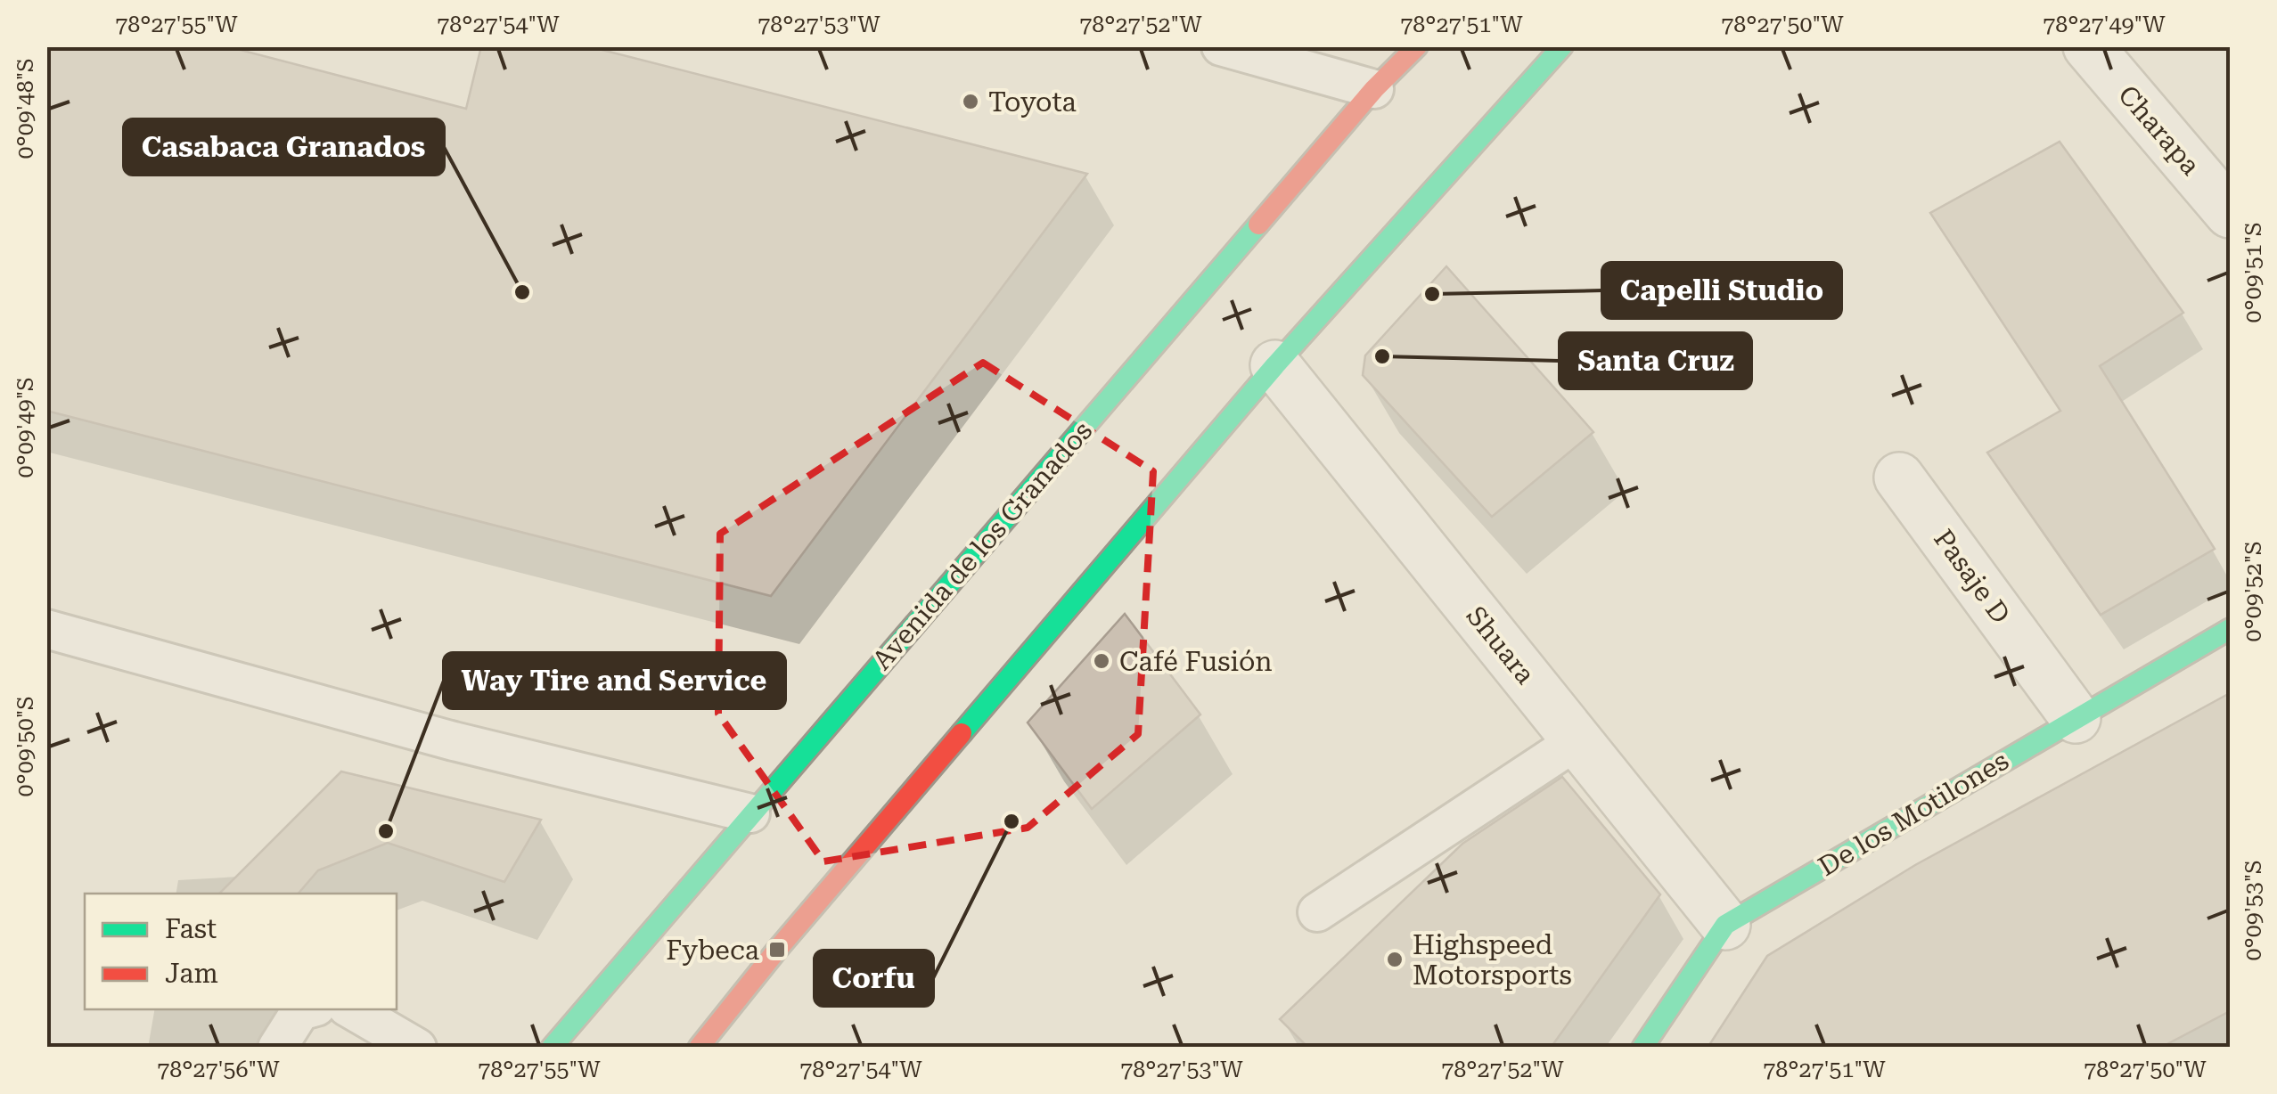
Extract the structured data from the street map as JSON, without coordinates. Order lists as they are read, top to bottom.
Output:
{
  "streets": {
    "main road": ["Avenida de los Granados", "De los Motilones"],
    "street": ["Charapa", "Pasaje D", "Shuara"]
  },
  "crossings": [
    ["Pasaje D", "De los Motilones"],
    ["Shuara", "De los Motilones"]
  ],
  "places": {
    "other": [
      "Toyota",
      "Casabaca Granados",
      "Capelli Studio",
      "Santa Cruz",
      "Café Fusión",
      "Corfu",
      "Way Tire and Service",
      "Highspeed Motorsports"
    ],
    "transit": ["Fybeca"]
  },
  "legend": ["Fast", "Jam"],
  "coordinates": [
    "78°27'55\"W",
    "78°27'54\"W",
    "78°27'53\"W",
    "78°27'52\"W",
    "78°27'51\"W",
    "78°27'50\"W",
    "78°27'49\"W",
    "0°09'48\"S",
    "0°09'51\"S",
    "0°09'49\"S",
    "0°09'52\"S",
    "0°09'50\"S",
    "0°09'53\"S",
    "78°27'56\"W"
  ]
}
